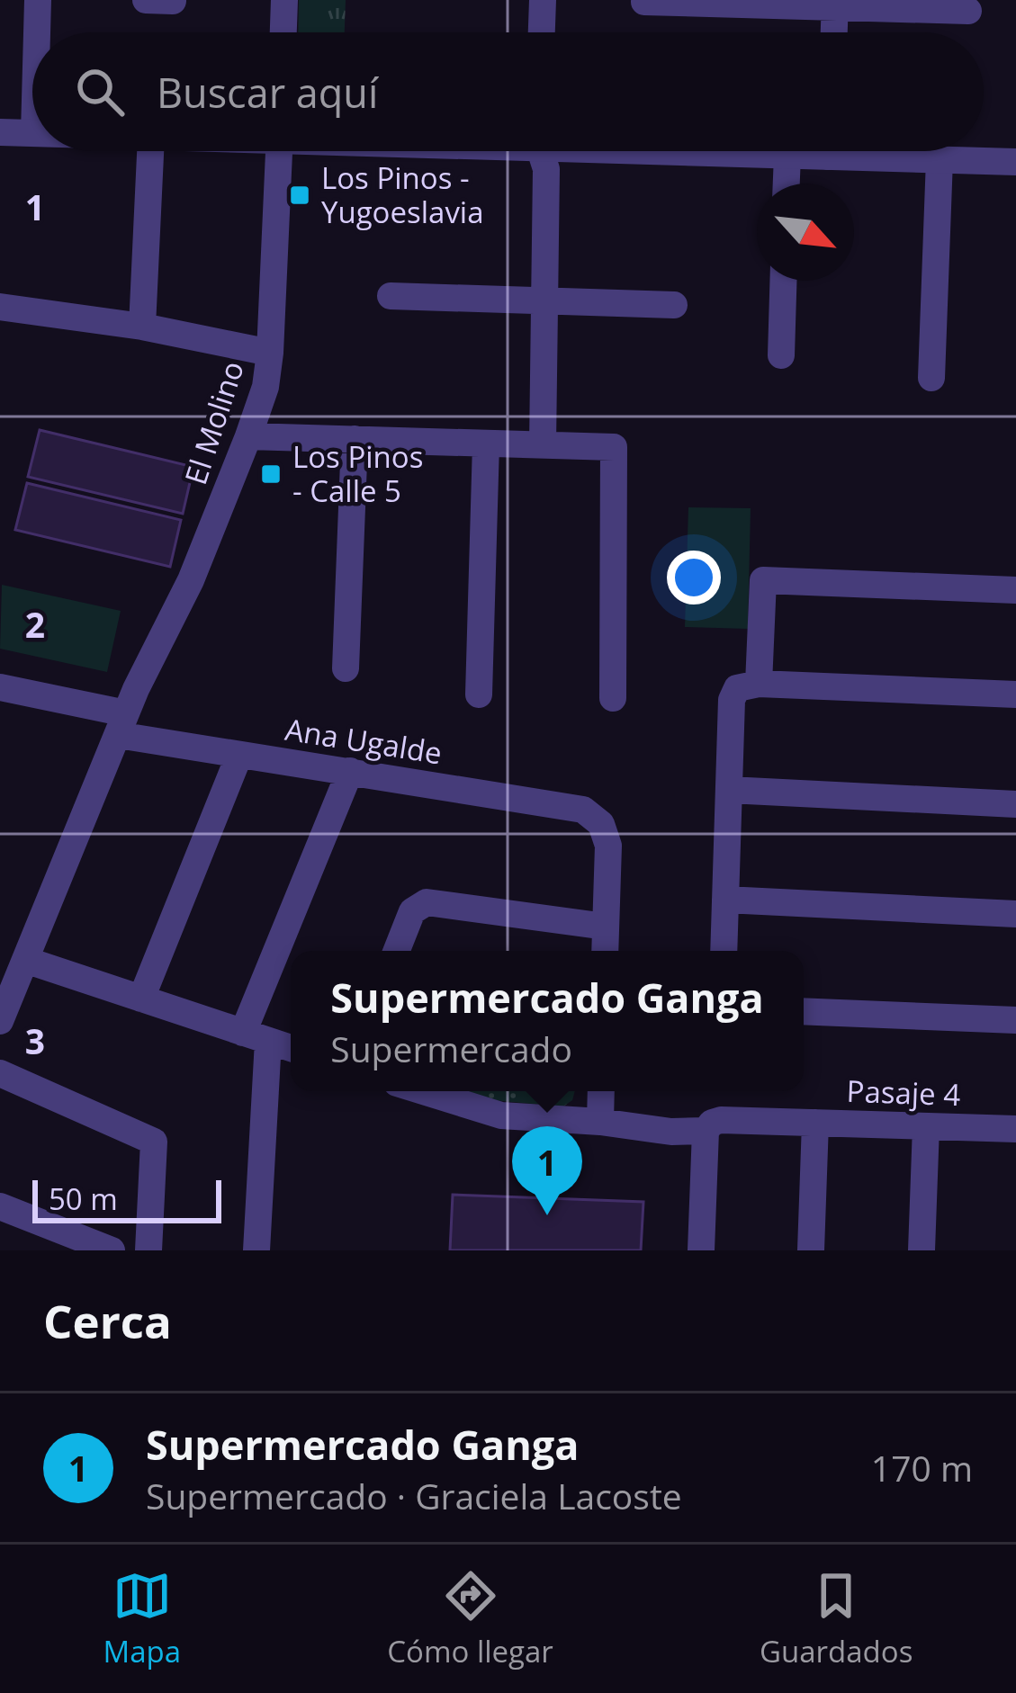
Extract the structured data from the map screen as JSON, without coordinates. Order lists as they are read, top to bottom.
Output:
{
  "streets": {
    "street": ["El Molino", "Ana Ugalde", "Pasaje 4"]
  },
  "crossings": [
    ["El Molino", "Ana Ugalde"]
  ],
  "places": {
    "transit": ["Los Pinos - Yugoeslavia", "Los Pinos - Calle 5"]
  },
  "scale_bar": "50 m",
  "north": "bottom right",
  "page": {
    "search": "Buscar aquí",
    "popup": ["Supermercado Ganga", "Supermercado"],
    "pins": "1",
    "scale": "50 m",
    "heading": "Cerca",
    "list": [
      {
        "mark": "1",
        "name": "Supermercado Ganga",
        "note": "Supermercado · Graciela Lacoste",
        "value": "170 m"
      }
    ],
    "nav": ["Mapa", "Cómo llegar", "Guardados"]
  },
  "grid": {
    "rows": ["1", "2", "3"]
  }
}
